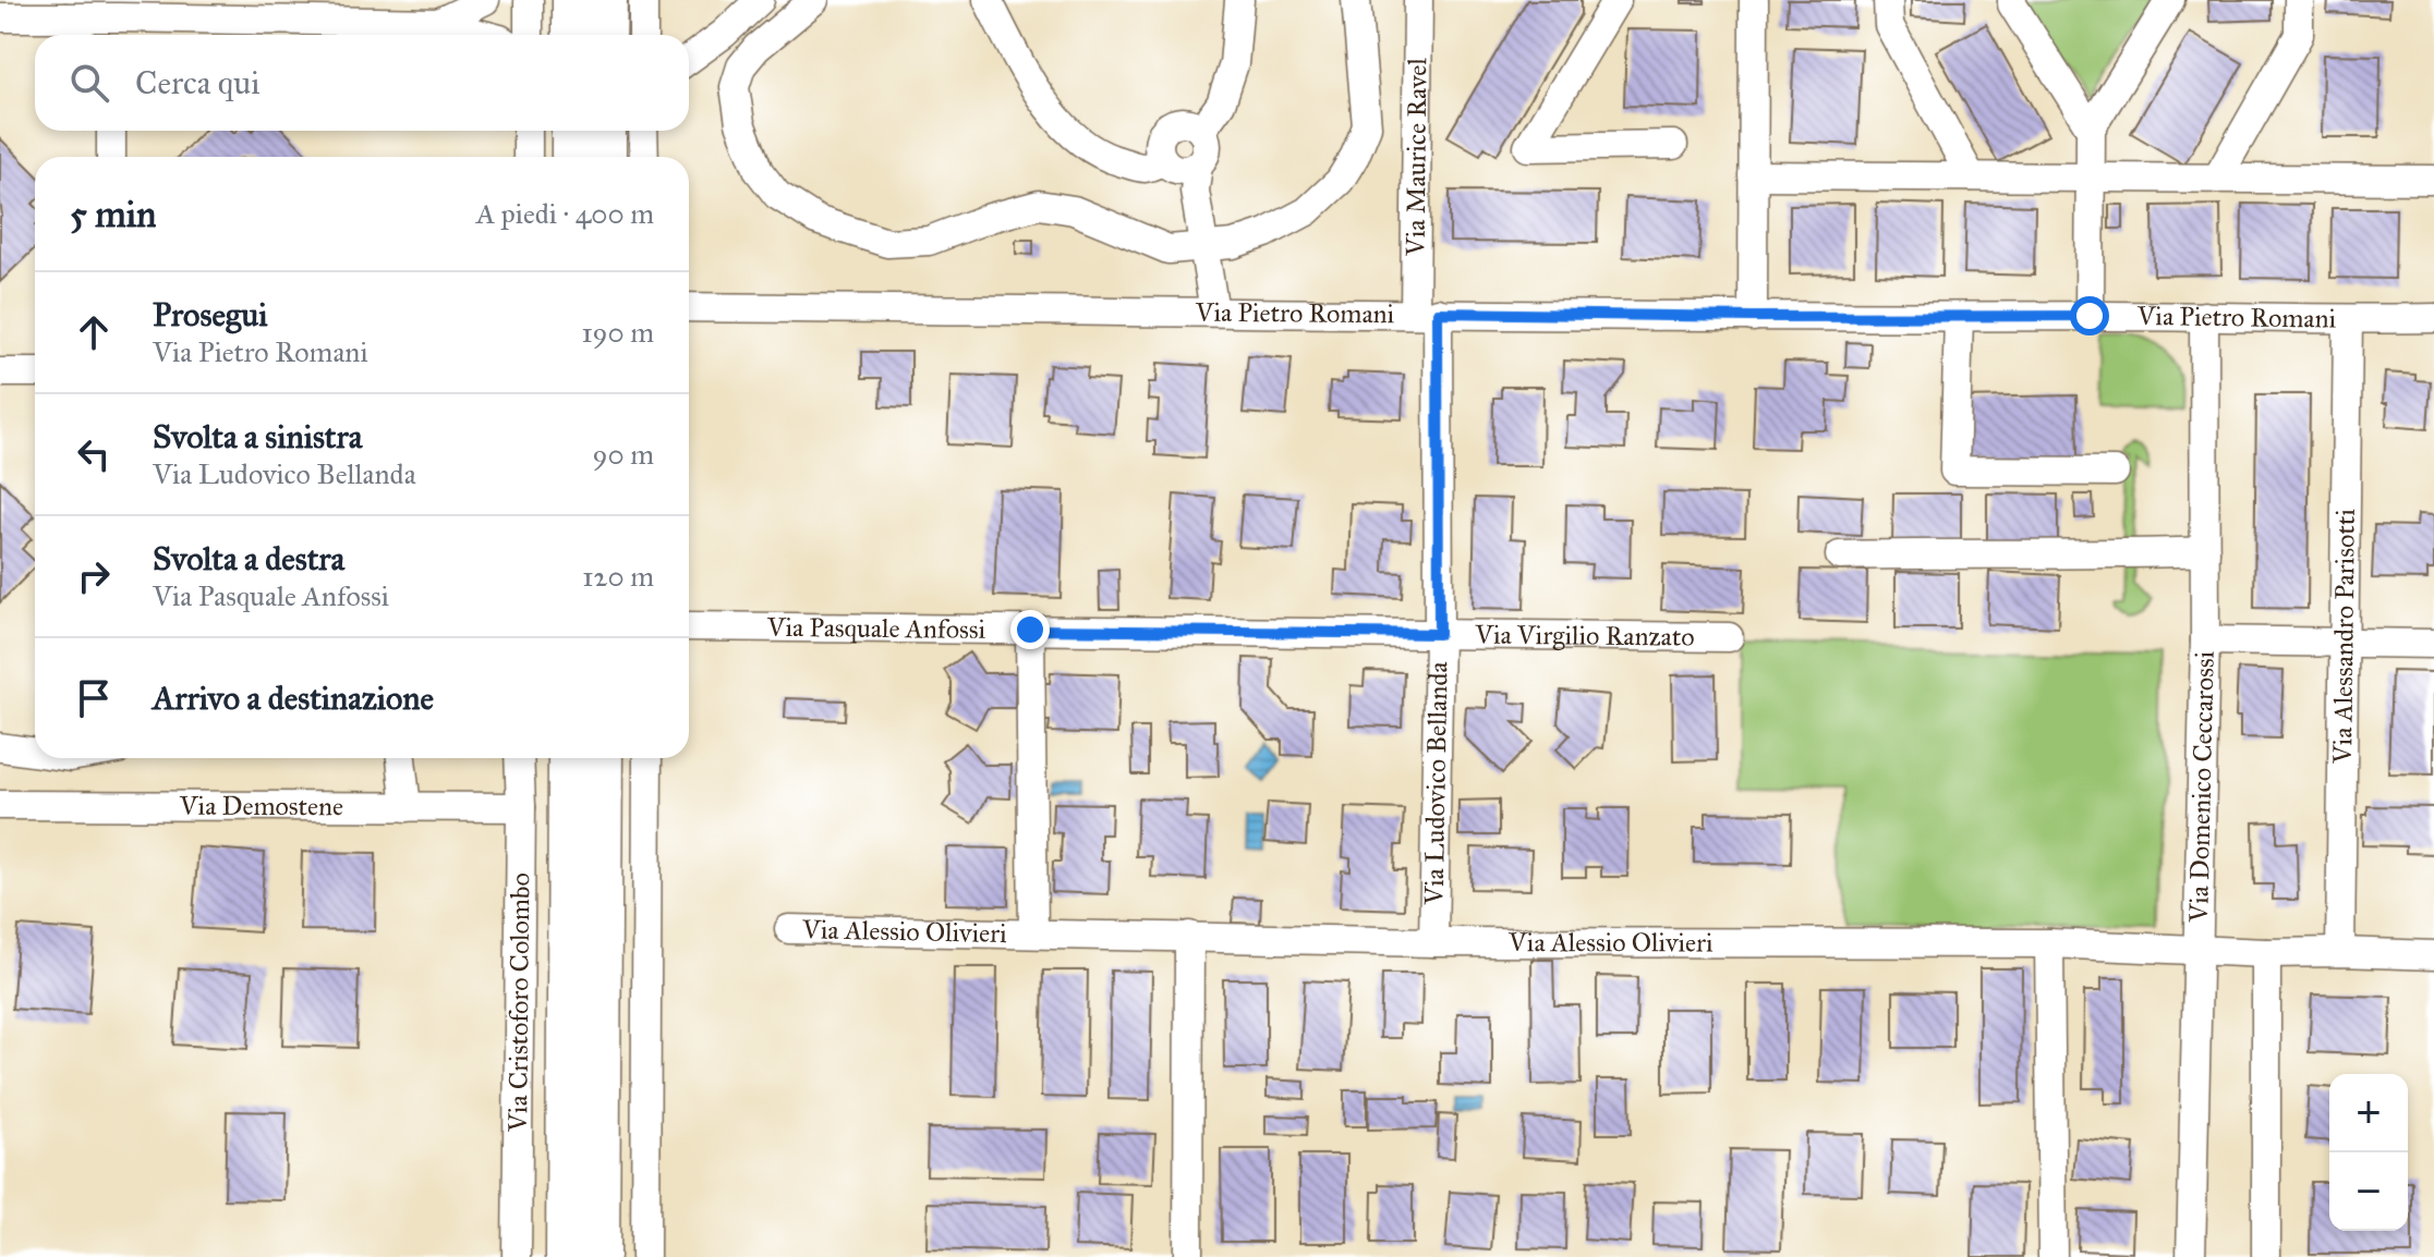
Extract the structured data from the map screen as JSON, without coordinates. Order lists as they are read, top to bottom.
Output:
{
  "streets": {
    "main road": ["Via Cristoforo Colombo"],
    "street": [
      "Via Maurice Ravel",
      "Via Pietro Romani",
      "Via Pasquale Anfossi",
      "Via Virgilio Ranzato",
      "Via Alessandro Parisotti",
      "Via Ludovico Bellanda",
      "Via Domenico Ceccarossi",
      "Via Demostene",
      "Via Alessio Olivieri"
    ]
  },
  "crossings": [
    ["Via Maurice Ravel", "Via Pietro Romani"],
    ["Via Maurice Ravel", "Via Ludovico Bellanda"],
    ["Via Pietro Romani", "Via Alessandro Parisotti"],
    ["Via Pietro Romani", "Via Ludovico Bellanda"],
    ["Via Pietro Romani", "Via Domenico Ceccarossi"],
    ["Via Pasquale Anfossi", "Via Virgilio Ranzato"],
    ["Via Pasquale Anfossi", "Via Ludovico Bellanda"],
    ["Via Virgilio Ranzato", "Via Ludovico Bellanda"],
    ["Via Alessandro Parisotti", "Via Alessio Olivieri"],
    ["Via Ludovico Bellanda", "Via Alessio Olivieri"],
    ["Via Domenico Ceccarossi", "Via Alessio Olivieri"],
    ["Via Demostene", "Via Cristoforo Colombo"]
  ],
  "page": {
    "search": "Cerca qui",
    "heading": ["5 min", "A piedi · 400 m"],
    "list": [
      ["Prosegui", "Via Pietro Romani", "190 m"],
      ["Svolta a sinistra", "Via Ludovico Bellanda", "90 m"],
      ["Svolta a destra", "Via Pasquale Anfossi", "120 m"],
      "Arrivo a destinazione"
    ],
    "map_buttons": ["+", "−"]
  }
}
